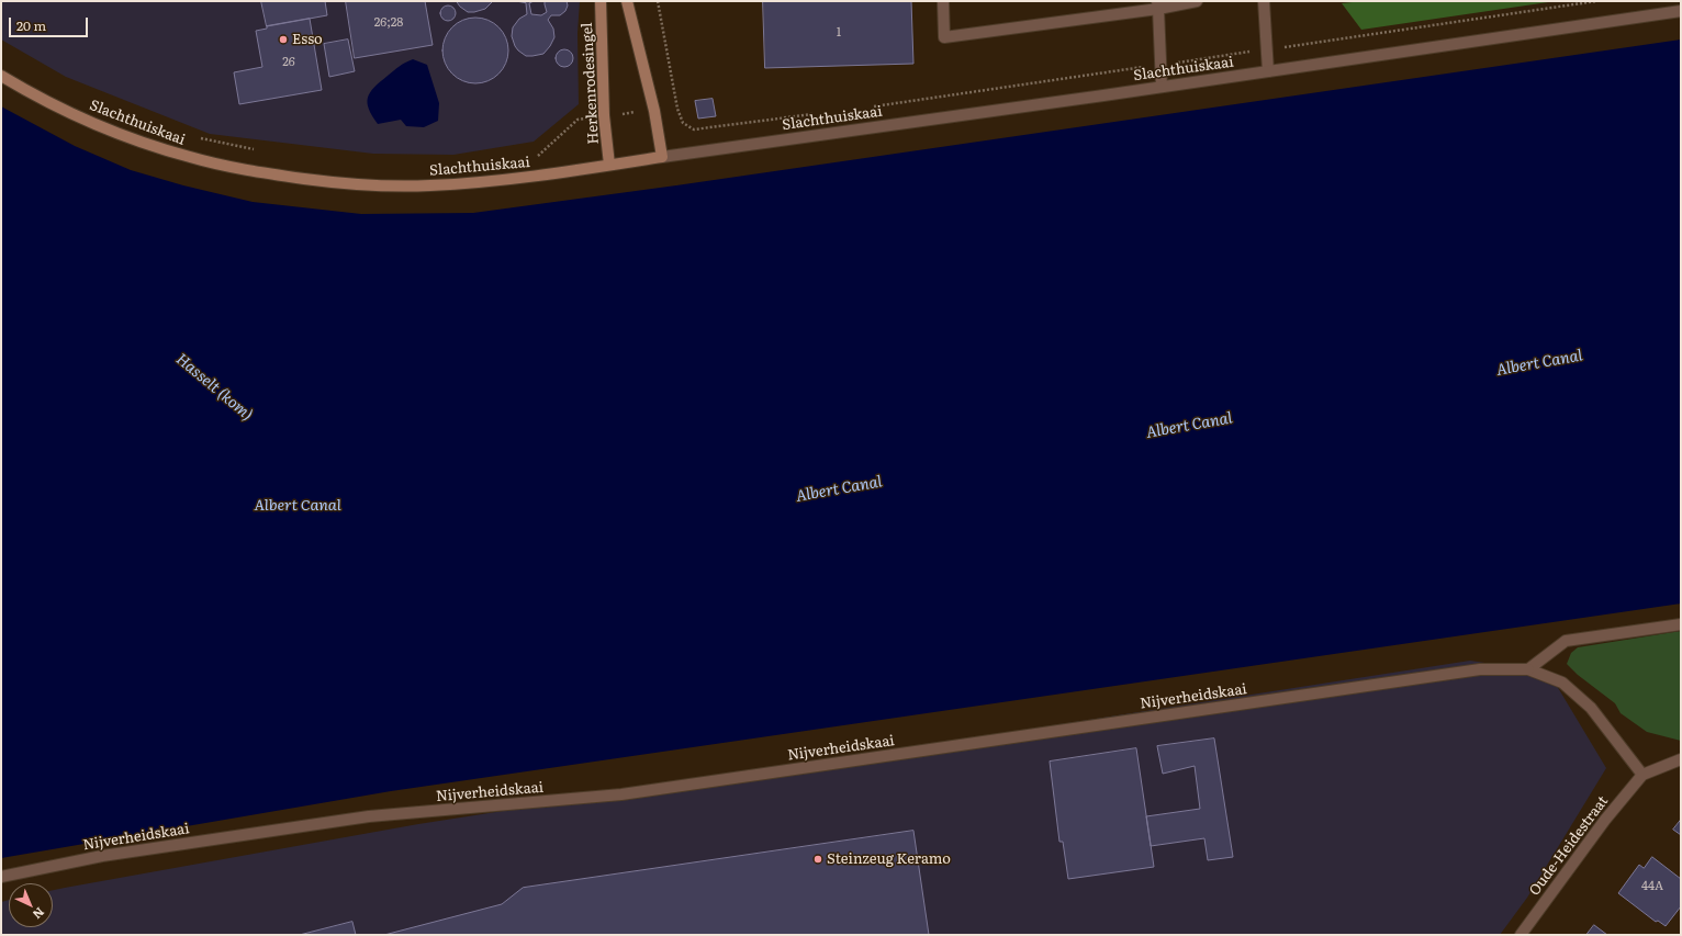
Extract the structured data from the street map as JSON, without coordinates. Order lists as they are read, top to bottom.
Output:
{
  "streets": {
    "street": [
      "Slachthuiskaai",
      "Herkenrodesingel",
      "Nijverheidskaai",
      "Oude-Heidestraat"
    ]
  },
  "crossings": [
    ["Slachthuiskaai", "Herkenrodesingel"],
    ["Nijverheidskaai", "Oude-Heidestraat"]
  ],
  "water": ["Albert Canal", "Hasselt (kom)"],
  "places": ["Esso", "Steinzeug Keramo"],
  "house_numbers": [
    "26;28",
    "1",
    "26",
    "44A"
  ],
  "scale_bar": "20 m",
  "north": "bottom right"
}
